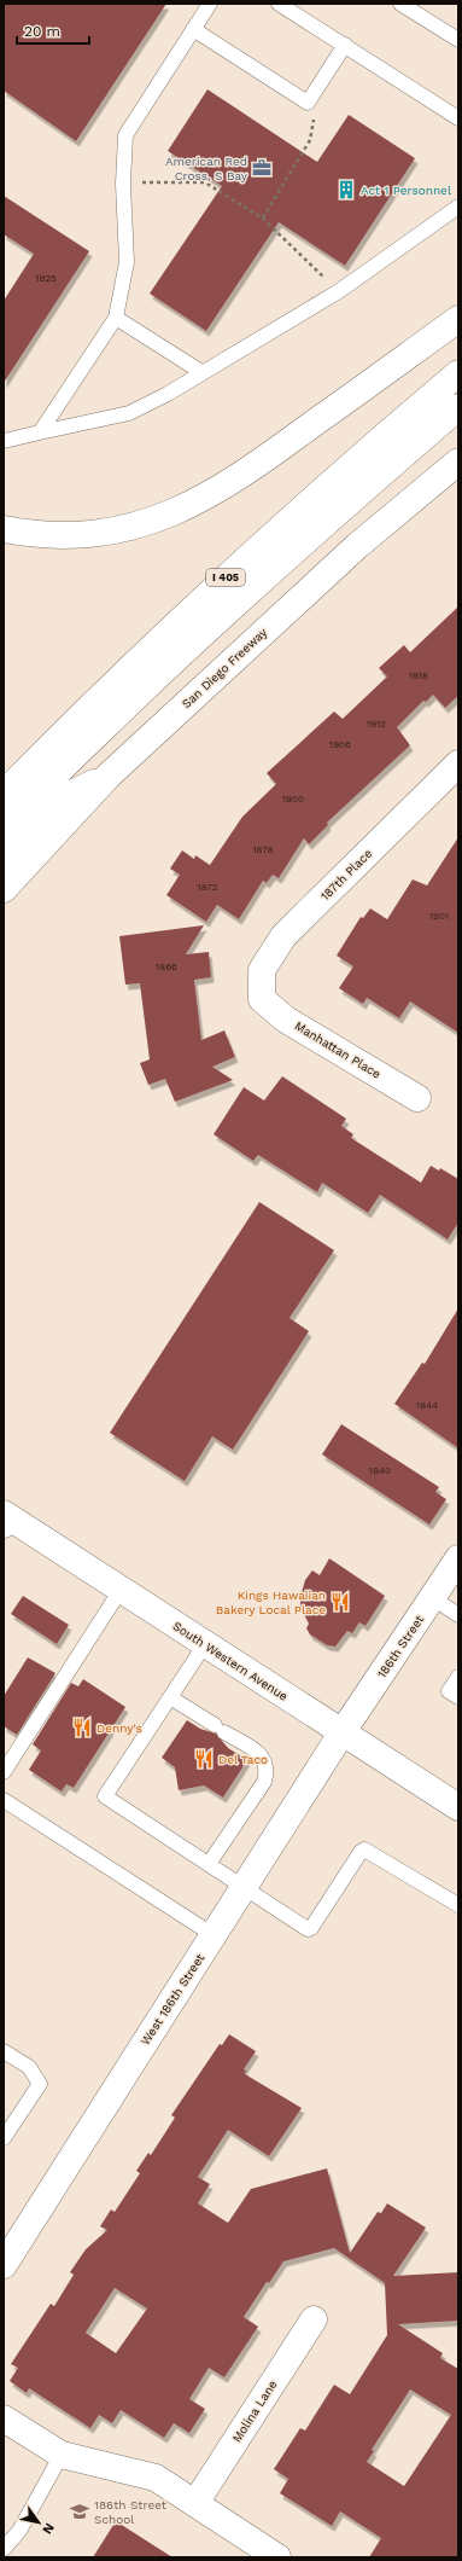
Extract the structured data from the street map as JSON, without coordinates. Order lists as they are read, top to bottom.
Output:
{
  "streets": {
    "main road": [
      "I 405",
      "San Diego Freeway",
      "187th Place",
      "Manhattan Place",
      "186th Street",
      "South Western Avenue",
      "West 186th Street",
      "Molina Lane"
    ]
  },
  "crossings": [
    ["187th Place", "Manhattan Place"],
    ["186th Street", "South Western Avenue"],
    ["186th Street", "West 186th Street"],
    ["South Western Avenue", "West 186th Street"]
  ],
  "places": {
    "office": ["American Red Cross, S Bay"],
    "building": ["Act 1 Personnel"],
    "restaurant": ["Kings Hawaiian Bakery Local Place", "Denny's", "Del Taco"],
    "school or university": ["186th Street School"]
  },
  "house_numbers": [
    "1925",
    "1918",
    "1912",
    "1906",
    "1900",
    "1878",
    "1872",
    "1901",
    "1866",
    "1844",
    "1840"
  ],
  "scale_bar": "20 m",
  "north": "bottom right"
}
